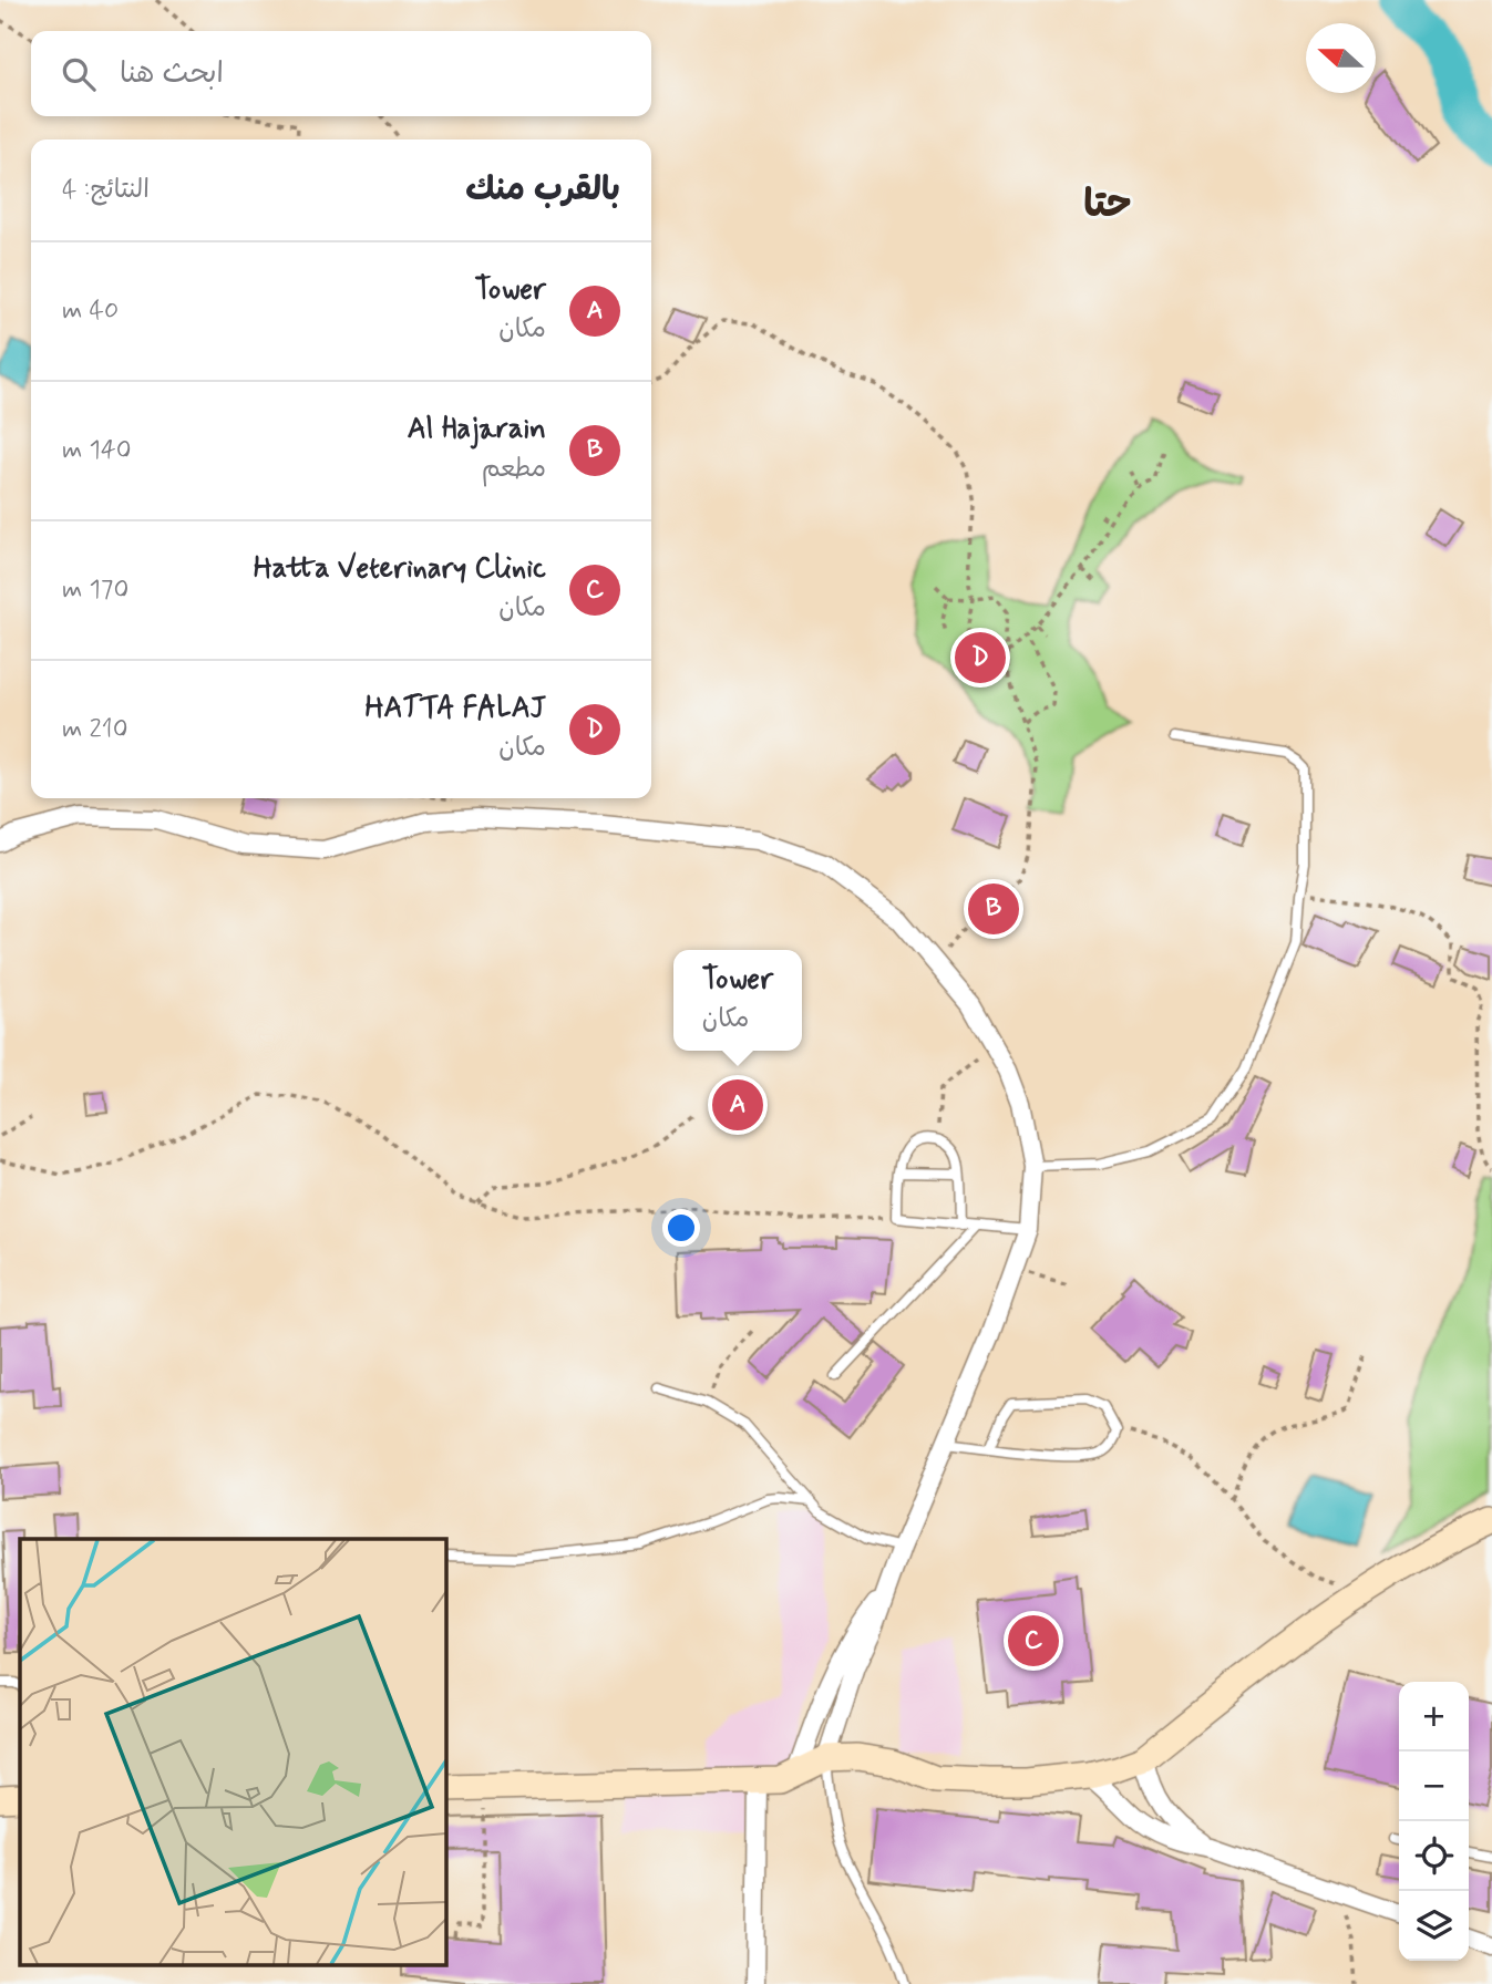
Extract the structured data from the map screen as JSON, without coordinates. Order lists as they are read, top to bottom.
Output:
{
  "districts": ["حتا"],
  "north": "left",
  "page": {
    "search": "ابحث هنا",
    "heading": ["بالقرب منك", "النتائج: 4"],
    "list": [
      {
        "mark": "A",
        "name": "Tower",
        "note": "مكان",
        "value": "40 m"
      },
      {
        "mark": "B",
        "name": "Al Hajarain",
        "note": "مطعم",
        "value": "140 m"
      },
      {
        "mark": "C",
        "name": "Hatta Veterinary Clinic",
        "note": "مكان",
        "value": "170 m"
      },
      {
        "mark": "D",
        "name": "HATTA FALAJ",
        "note": "مكان",
        "value": "210 m"
      }
    ],
    "pins": [
      "D",
      "B",
      "A",
      "C"
    ],
    "popup": ["Tower", "مكان"],
    "map_buttons": ["+", "−"]
  }
}
